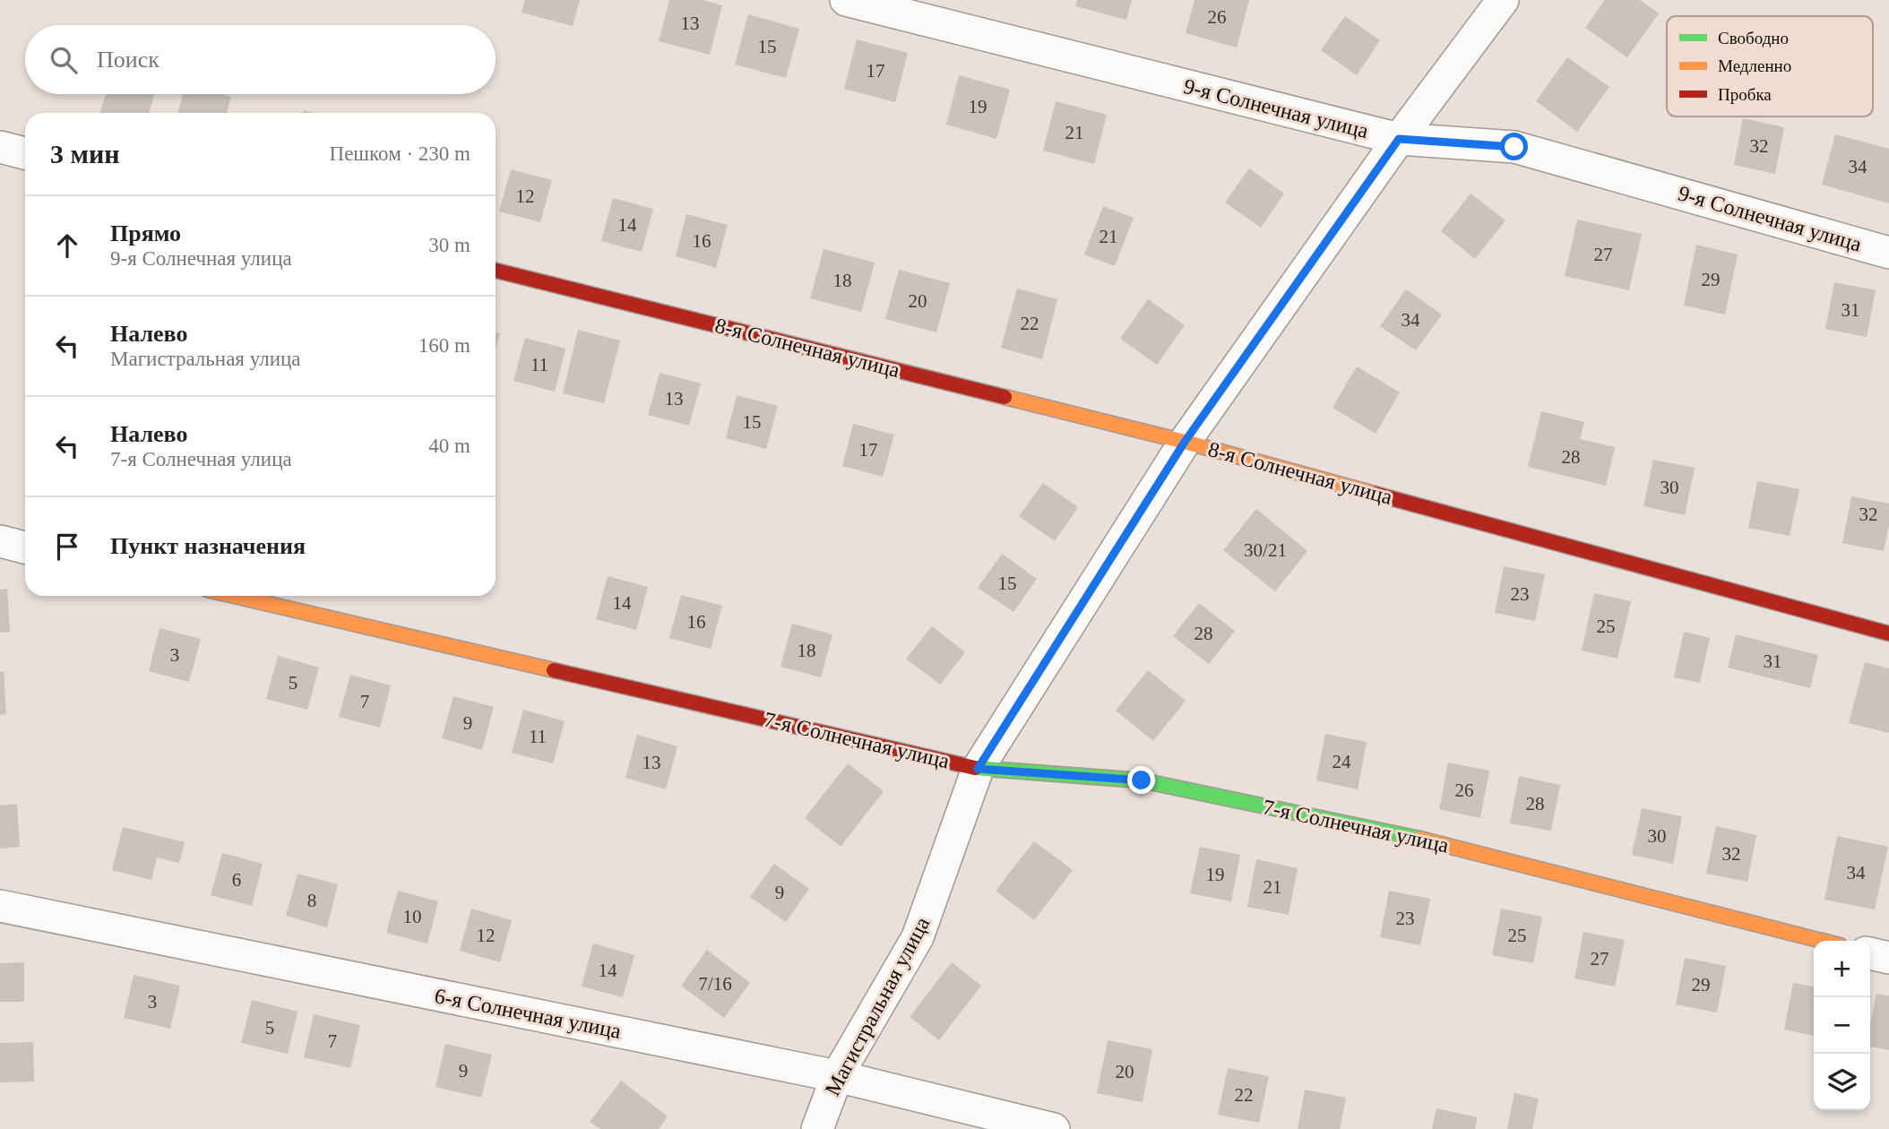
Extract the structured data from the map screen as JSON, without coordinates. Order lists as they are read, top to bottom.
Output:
{
  "streets": {
    "street": [
      "9-я Солнечная улица",
      "8-я Солнечная улица",
      "7-я Солнечная улица",
      "Магистральная улица",
      "6-я Солнечная улица"
    ]
  },
  "crossings": [
    ["9-я Солнечная улица", "Магистральная улица"],
    ["8-я Солнечная улица", "Магистральная улица"],
    ["7-я Солнечная улица", "Магистральная улица"],
    ["Магистральная улица", "6-я Солнечная улица"]
  ],
  "house_numbers": [
    "26",
    "13",
    "15",
    "17",
    "19",
    "21",
    "32",
    "34",
    "12",
    "14",
    "21",
    "16",
    "27",
    "29",
    "18",
    "20",
    "31",
    "34",
    "22",
    "11",
    "13",
    "15",
    "17",
    "28",
    "30",
    "32",
    "30/21",
    "15",
    "23",
    "14",
    "16",
    "25",
    "28",
    "18",
    "3",
    "31",
    "5",
    "7",
    "9",
    "11",
    "24",
    "13",
    "26",
    "28",
    "30",
    "32",
    "34",
    "19",
    "6",
    "21",
    "9",
    "8",
    "10",
    "23",
    "12",
    "25",
    "27",
    "14",
    "7/16",
    "29",
    "3",
    "5",
    "7",
    "9",
    "20",
    "22"
  ],
  "legend": ["Свободно", "Медленно", "Пробка"],
  "page": {
    "search": "Поиск",
    "heading": ["3 мин", "Пешком · 230 m"],
    "list": [
      ["Прямо", "9-я Солнечная улица", "30 m"],
      ["Налево", "Магистральная улица", "160 m"],
      ["Налево", "7-я Солнечная улица", "40 m"],
      "Пункт назначения"
    ],
    "map_buttons": ["+", "−"]
  }
}
